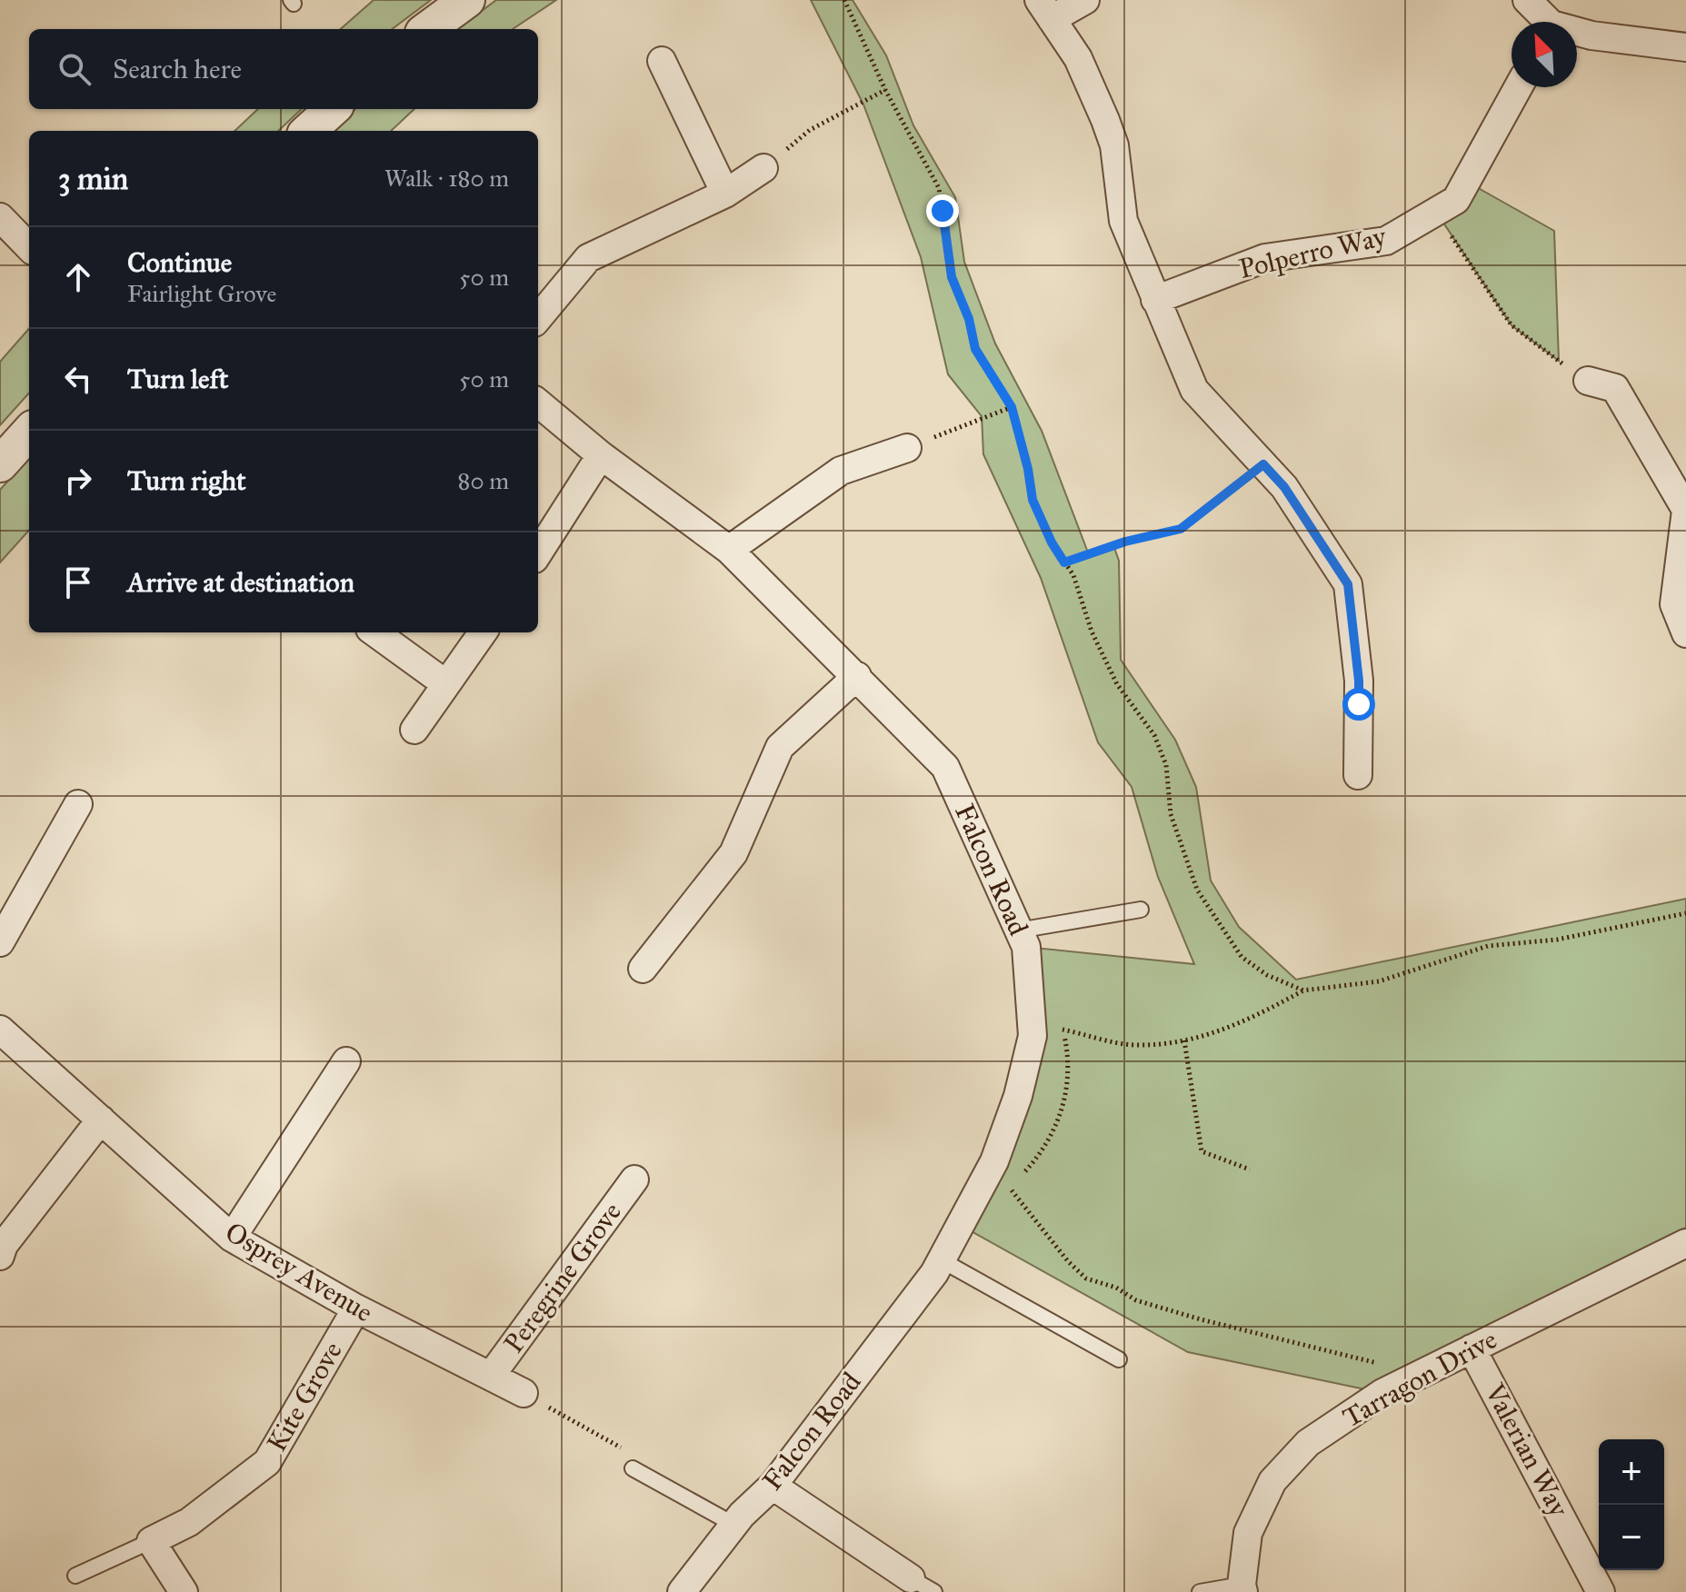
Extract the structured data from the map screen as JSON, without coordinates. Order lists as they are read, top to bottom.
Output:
{
  "streets": {
    "street": [
      "Polperro Way",
      "Falcon Road",
      "Osprey Avenue",
      "Peregrine Grove",
      "Tarragon Drive",
      "Kite Grove",
      "Valerian Way"
    ]
  },
  "crossings": [
    ["Osprey Avenue", "Peregrine Grove"],
    ["Osprey Avenue", "Kite Grove"],
    ["Tarragon Drive", "Valerian Way"]
  ],
  "north": "top left",
  "page": {
    "search": "Search here",
    "heading": ["3 min", "Walk · 180 m"],
    "list": [
      ["Continue", "Fairlight Grove", "50 m"],
      ["Turn left", "50 m"],
      ["Turn right", "80 m"],
      "Arrive at destination"
    ],
    "map_buttons": ["+", "−"]
  }
}
